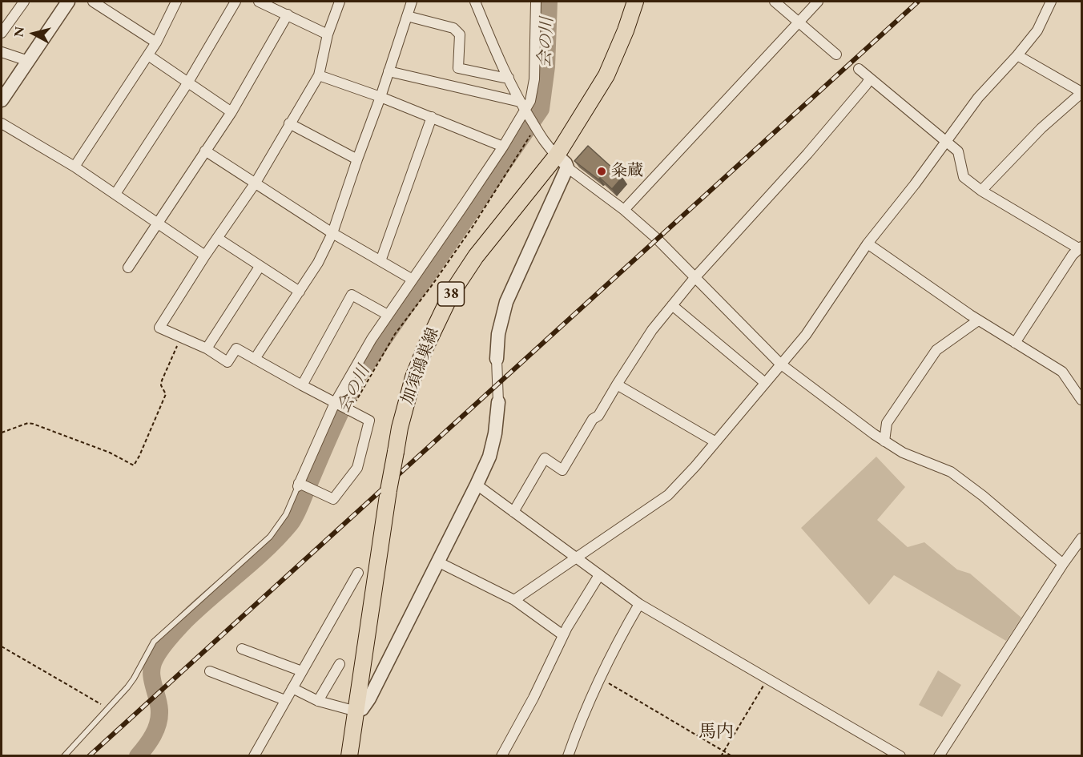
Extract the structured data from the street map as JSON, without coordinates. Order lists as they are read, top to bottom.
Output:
{
  "streets": {
    "main road": ["38", "加須鴻巣線"]
  },
  "districts": ["馬内"],
  "water": ["会の川"],
  "places": ["粂蔵"],
  "north": "left"
}
